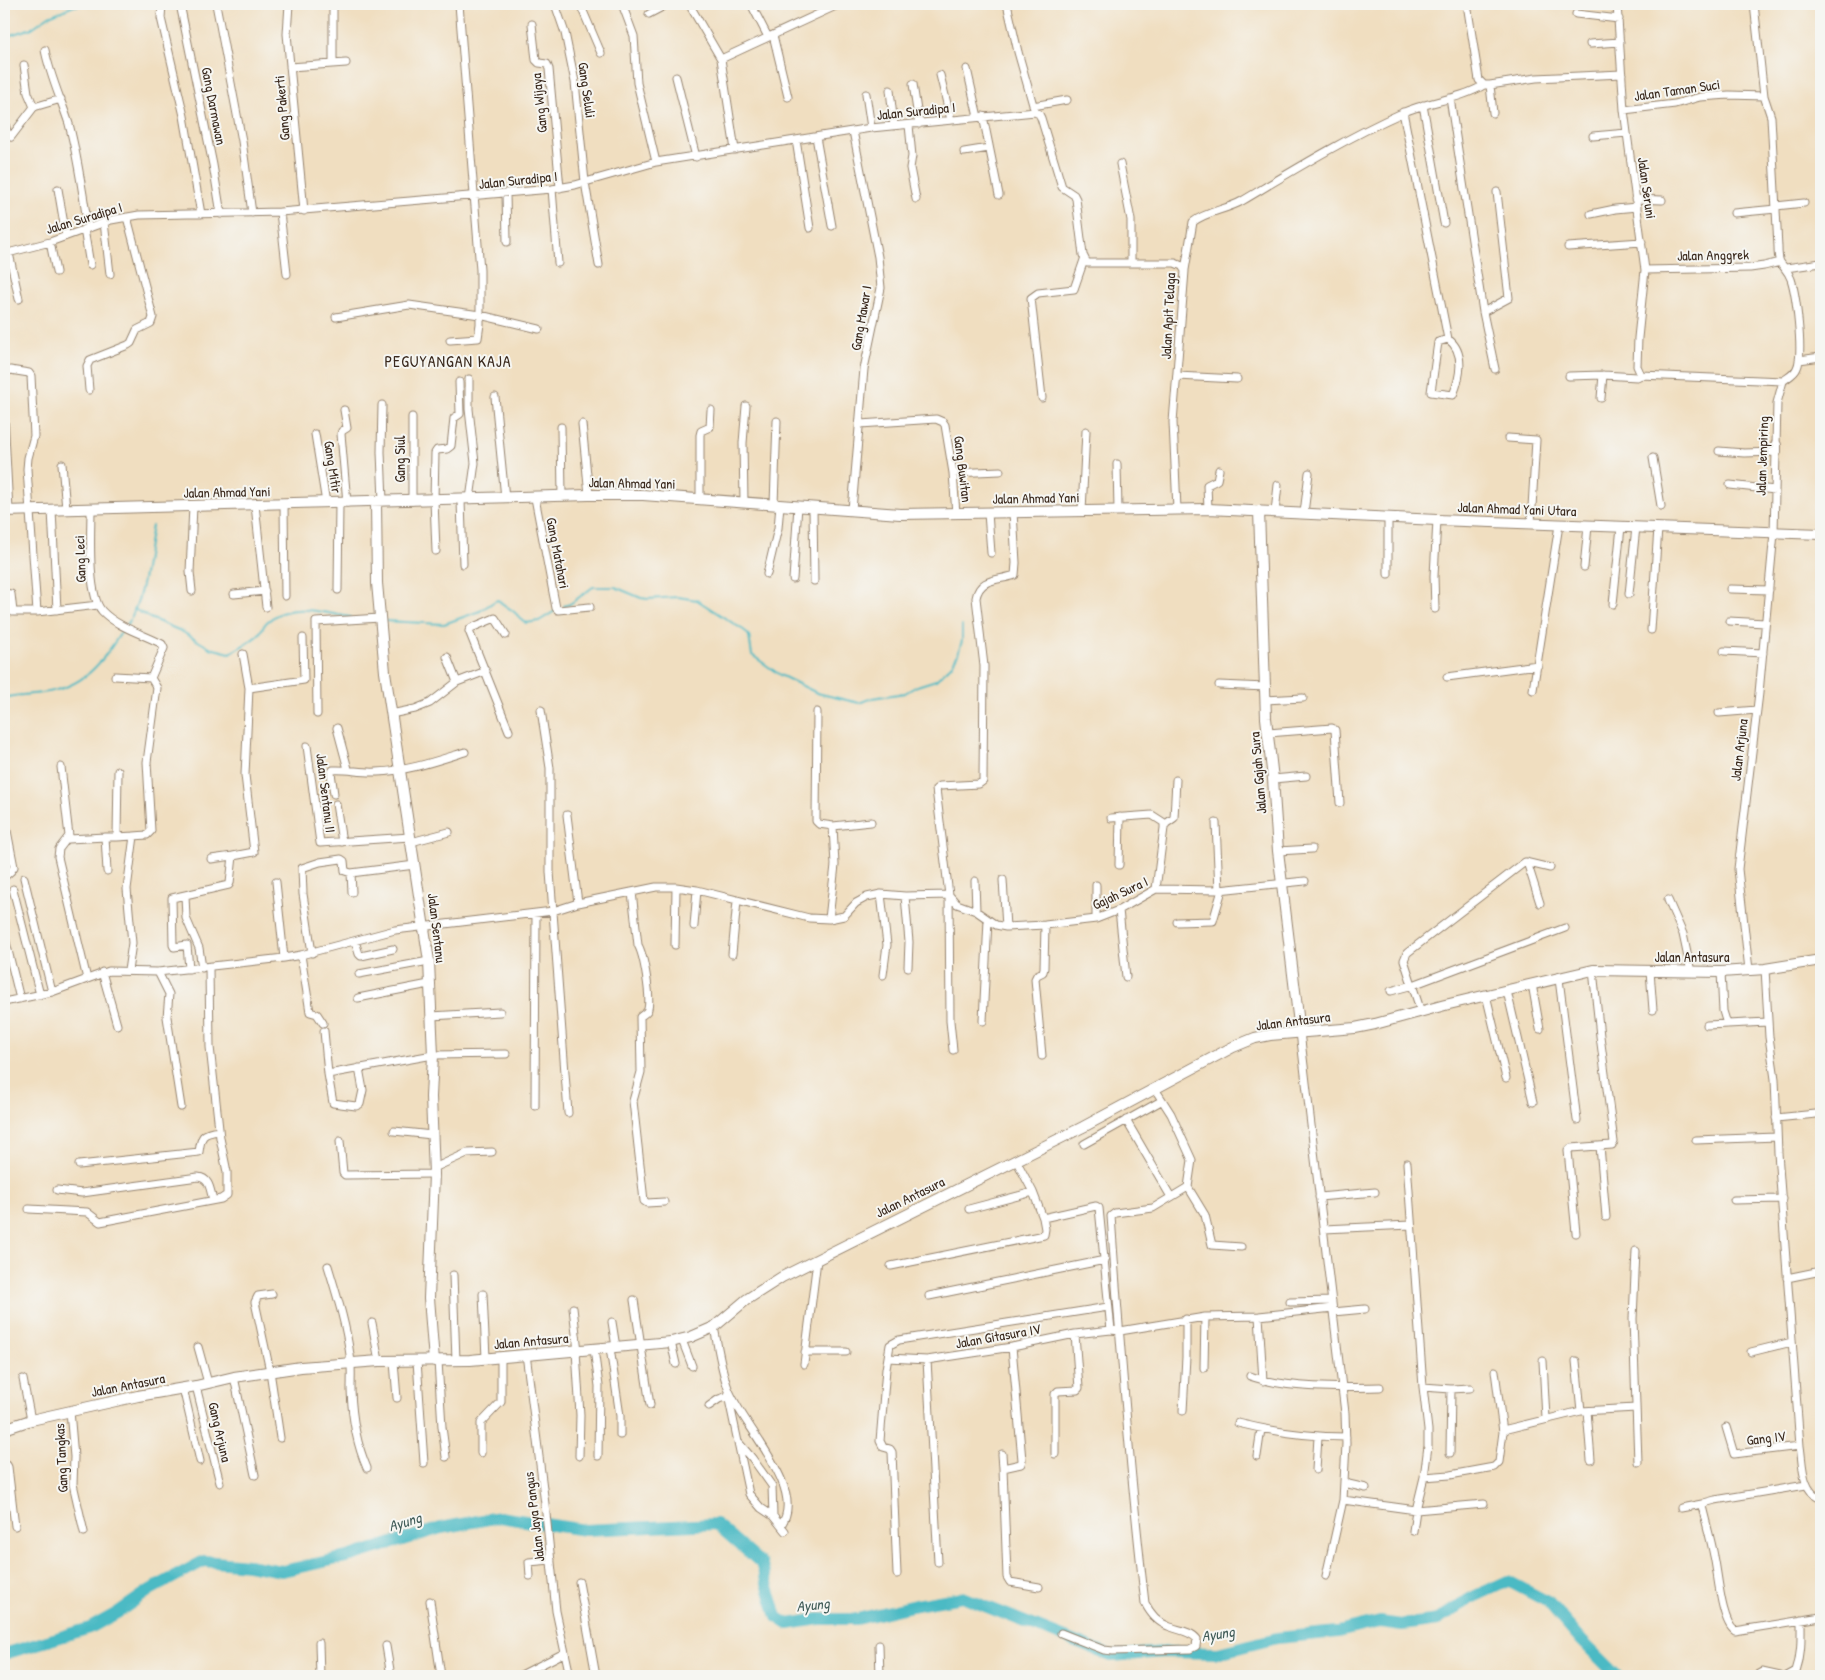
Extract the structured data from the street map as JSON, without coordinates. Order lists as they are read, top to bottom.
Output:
{
  "streets": {
    "main road": [
      "Jalan Ahmad Yani",
      "Jalan Ahmad Yani Utara",
      "Jalan Gajah Sura",
      "Jalan Sentanu",
      "Jalan Antasura"
    ],
    "street": [
      "Gang Seluli",
      "Jalan Taman Suci",
      "Gang Wijaya",
      "Gang Darmawan",
      "Gang Pakerti",
      "Jalan Suradipa I",
      "Jalan Seruni",
      "Jalan Anggrek",
      "Jalan Apit Telaga",
      "Gang Mawar I",
      "Jalan Jempiring",
      "Gang Siul",
      "Gang Mitir",
      "Gang Buwitan",
      "Gang Matahari",
      "Gang Leci",
      "Jalan Arjuna",
      "Jalan Sentanu II",
      "Gajah Sura I",
      "Jalan Gitasura IV",
      "Gang Arjuna",
      "Gang IV",
      "Gang Tangkas",
      "Jalan Jaya Pangus"
    ]
  },
  "crossings": [
    ["Gang Seluli", "Jalan Suradipa I"],
    ["Jalan Taman Suci", "Jalan Seruni"],
    ["Gang Wijaya", "Jalan Suradipa I"],
    ["Gang Darmawan", "Jalan Suradipa I"],
    ["Gang Pakerti", "Jalan Suradipa I"],
    ["Jalan Suradipa I", "Gang Mawar I"],
    ["Jalan Seruni", "Jalan Anggrek"],
    ["Jalan Apit Telaga", "Jalan Ahmad Yani"],
    ["Gang Mawar I", "Gang Buwitan"],
    ["Gang Mawar I", "Jalan Ahmad Yani"],
    ["Jalan Jempiring", "Jalan Ahmad Yani Utara"],
    ["Jalan Jempiring", "Jalan Arjuna"],
    ["Gang Siul", "Jalan Ahmad Yani"],
    ["Gang Mitir", "Jalan Ahmad Yani"],
    ["Gang Buwitan", "Jalan Ahmad Yani"],
    ["Jalan Ahmad Yani", "Jalan Ahmad Yani Utara"],
    ["Jalan Ahmad Yani", "Gang Matahari"],
    ["Jalan Ahmad Yani", "Gang Leci"],
    ["Jalan Ahmad Yani", "Jalan Gajah Sura"],
    ["Jalan Ahmad Yani", "Jalan Sentanu"],
    ["Jalan Ahmad Yani Utara", "Jalan Arjuna"],
    ["Jalan Ahmad Yani Utara", "Jalan Gajah Sura"],
    ["Jalan Arjuna", "Jalan Antasura"],
    ["Jalan Gajah Sura", "Gajah Sura I"],
    ["Jalan Gajah Sura", "Jalan Antasura"],
    ["Jalan Sentanu II", "Jalan Sentanu"],
    ["Jalan Sentanu", "Jalan Antasura"],
    ["Jalan Antasura", "Gang Arjuna"],
    ["Jalan Antasura", "Gang Tangkas"],
    ["Jalan Antasura", "Jalan Jaya Pangus"]
  ],
  "districts": ["PEGUYANGAN KAJA"],
  "water": ["Ayung"]
}
